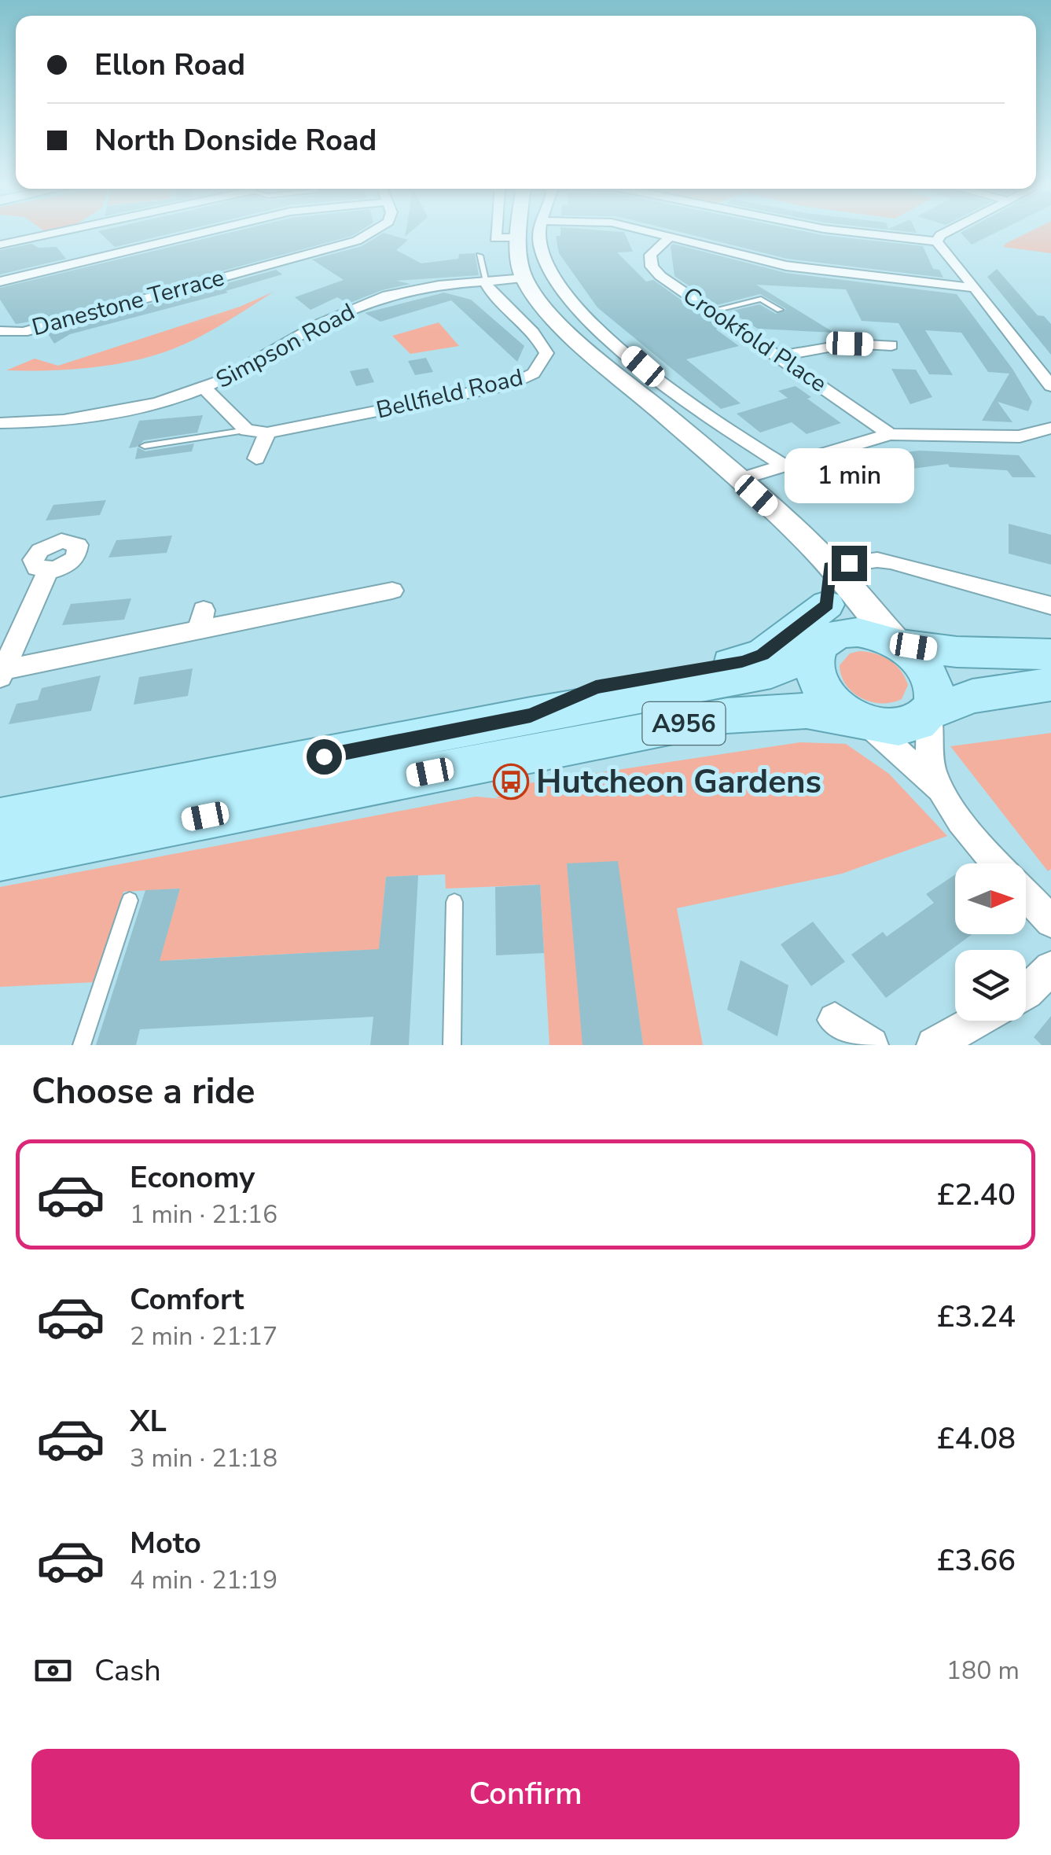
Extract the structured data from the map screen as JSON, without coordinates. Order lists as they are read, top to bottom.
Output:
{
  "streets": {
    "main road": ["A956"],
    "street": [
      "Danestone Terrace",
      "Crookfold Place",
      "Simpson Road",
      "Bellfield Road"
    ]
  },
  "crossings": [
    ["Simpson Road", "Bellfield Road"]
  ],
  "places": {
    "bus stop": ["Hutcheon Gardens"]
  },
  "north": "right",
  "page": {
    "banner": ["Ellon Road", "North Donside Road"],
    "bubble": "1 min",
    "heading": "Choose a ride",
    "list": [
      {
        "name": "Economy",
        "note": "1 min · 21:16",
        "value": "£2.40"
      },
      {
        "name": "Comfort",
        "note": "2 min · 21:17",
        "value": "£3.24"
      },
      {
        "name": "XL",
        "note": "3 min · 21:18",
        "value": "£4.08"
      },
      {
        "name": "Moto",
        "note": "4 min · 21:19",
        "value": "£3.66"
      }
    ],
    "pay": ["Cash", "180 m"],
    "buttons": "Confirm"
  }
}
